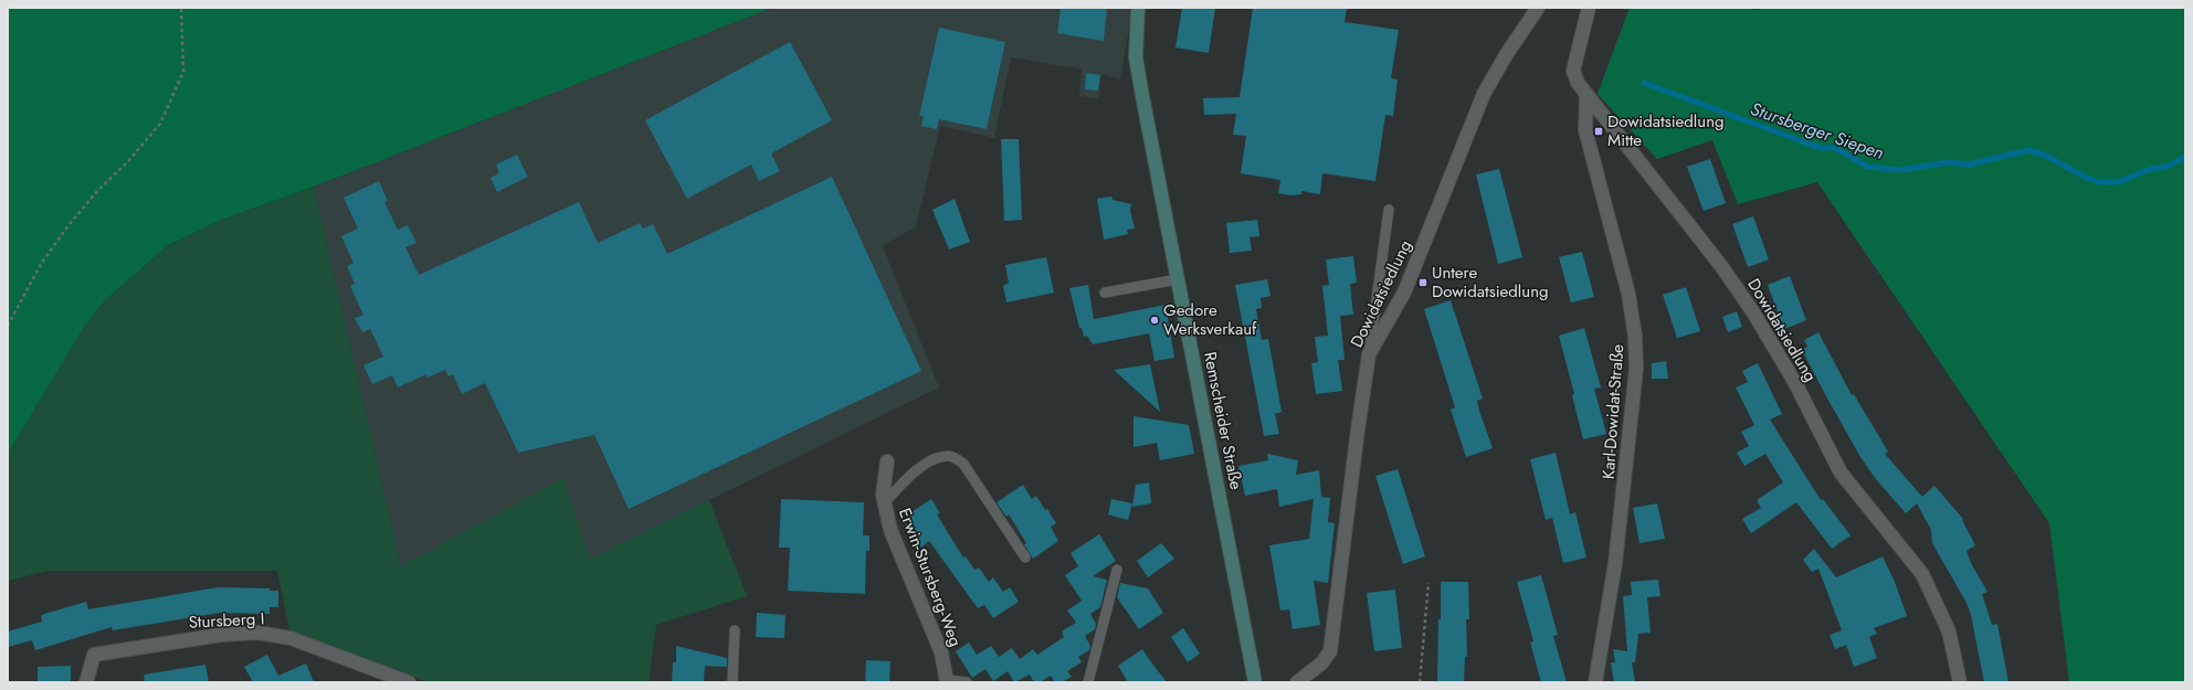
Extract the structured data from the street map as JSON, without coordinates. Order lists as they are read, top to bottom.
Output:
{
  "streets": {
    "main road": ["Remscheider Straße"],
    "street": [
      "Dowidatsiedlung",
      "Karl-Dowidat-Straße",
      "Erwin-Stursberg-Weg",
      "Stursberg I"
    ]
  },
  "crossings": [
    ["Dowidatsiedlung", "Karl-Dowidat-Straße"]
  ],
  "water": ["Stursberger Siepen"],
  "places": {
    "transit": ["Dowidatsiedlung Mitte", "Untere Dowidatsiedlung"],
    "other": ["Gedore Werksverkauf"]
  }
}
